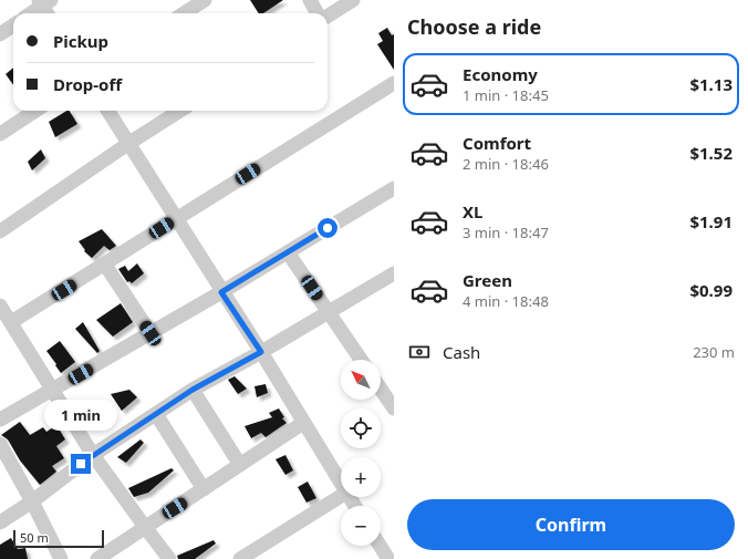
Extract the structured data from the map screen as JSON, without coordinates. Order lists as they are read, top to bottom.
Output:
{
  "scale_bar": "50 m",
  "north": "top left",
  "page": {
    "heading": "Choose a ride",
    "banner": ["Pickup", "Drop-off"],
    "list": [
      {
        "name": "Economy",
        "note": "1 min · 18:45",
        "value": "$1.13"
      },
      {
        "name": "Comfort",
        "note": "2 min · 18:46",
        "value": "$1.52"
      },
      {
        "name": "XL",
        "note": "3 min · 18:47",
        "value": "$1.91"
      },
      {
        "name": "Green",
        "note": "4 min · 18:48",
        "value": "$0.99"
      }
    ],
    "pay": ["Cash", "230 m"],
    "map_buttons": ["+", "−"],
    "bubble": "1 min",
    "buttons": "Confirm",
    "scale": "50 m"
  }
}
